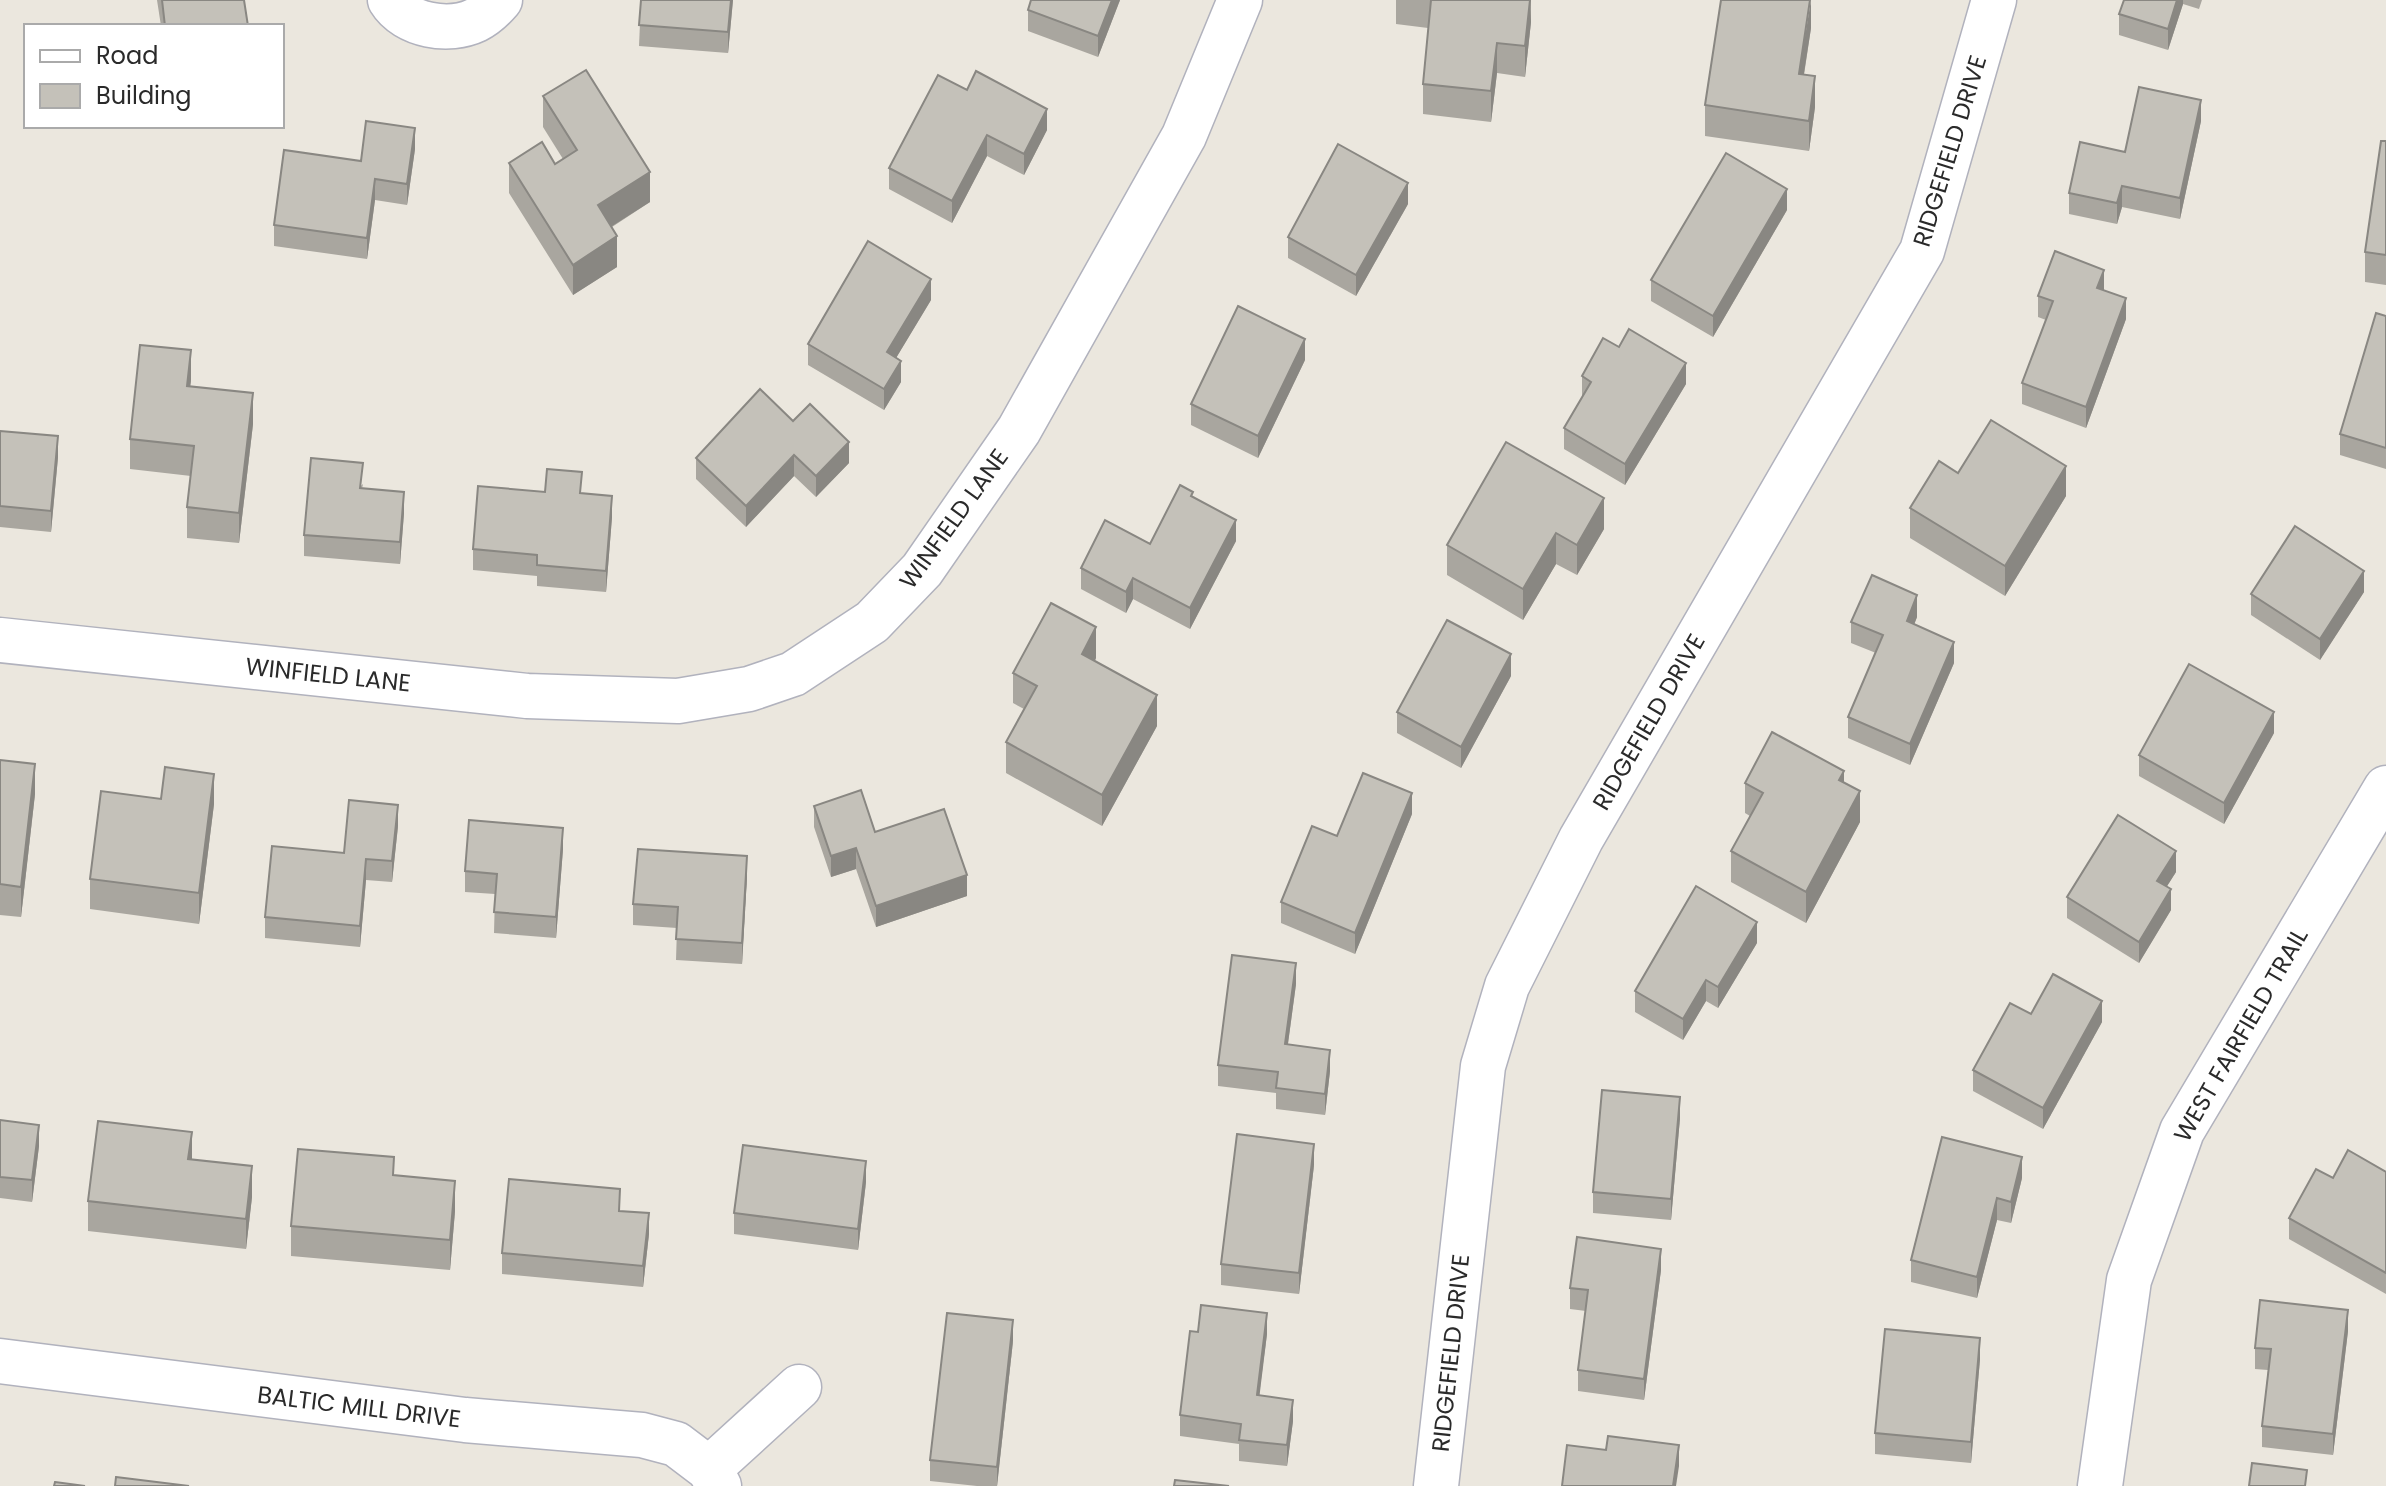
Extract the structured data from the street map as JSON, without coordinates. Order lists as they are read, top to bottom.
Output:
{
  "streets": {
    "street": [
      "RIDGEFIELD DRIVE",
      "WINFIELD LANE",
      "WEST FAIRFIELD TRAIL",
      "BALTIC MILL DRIVE"
    ]
  },
  "legend": ["Road", "Building"]
}
